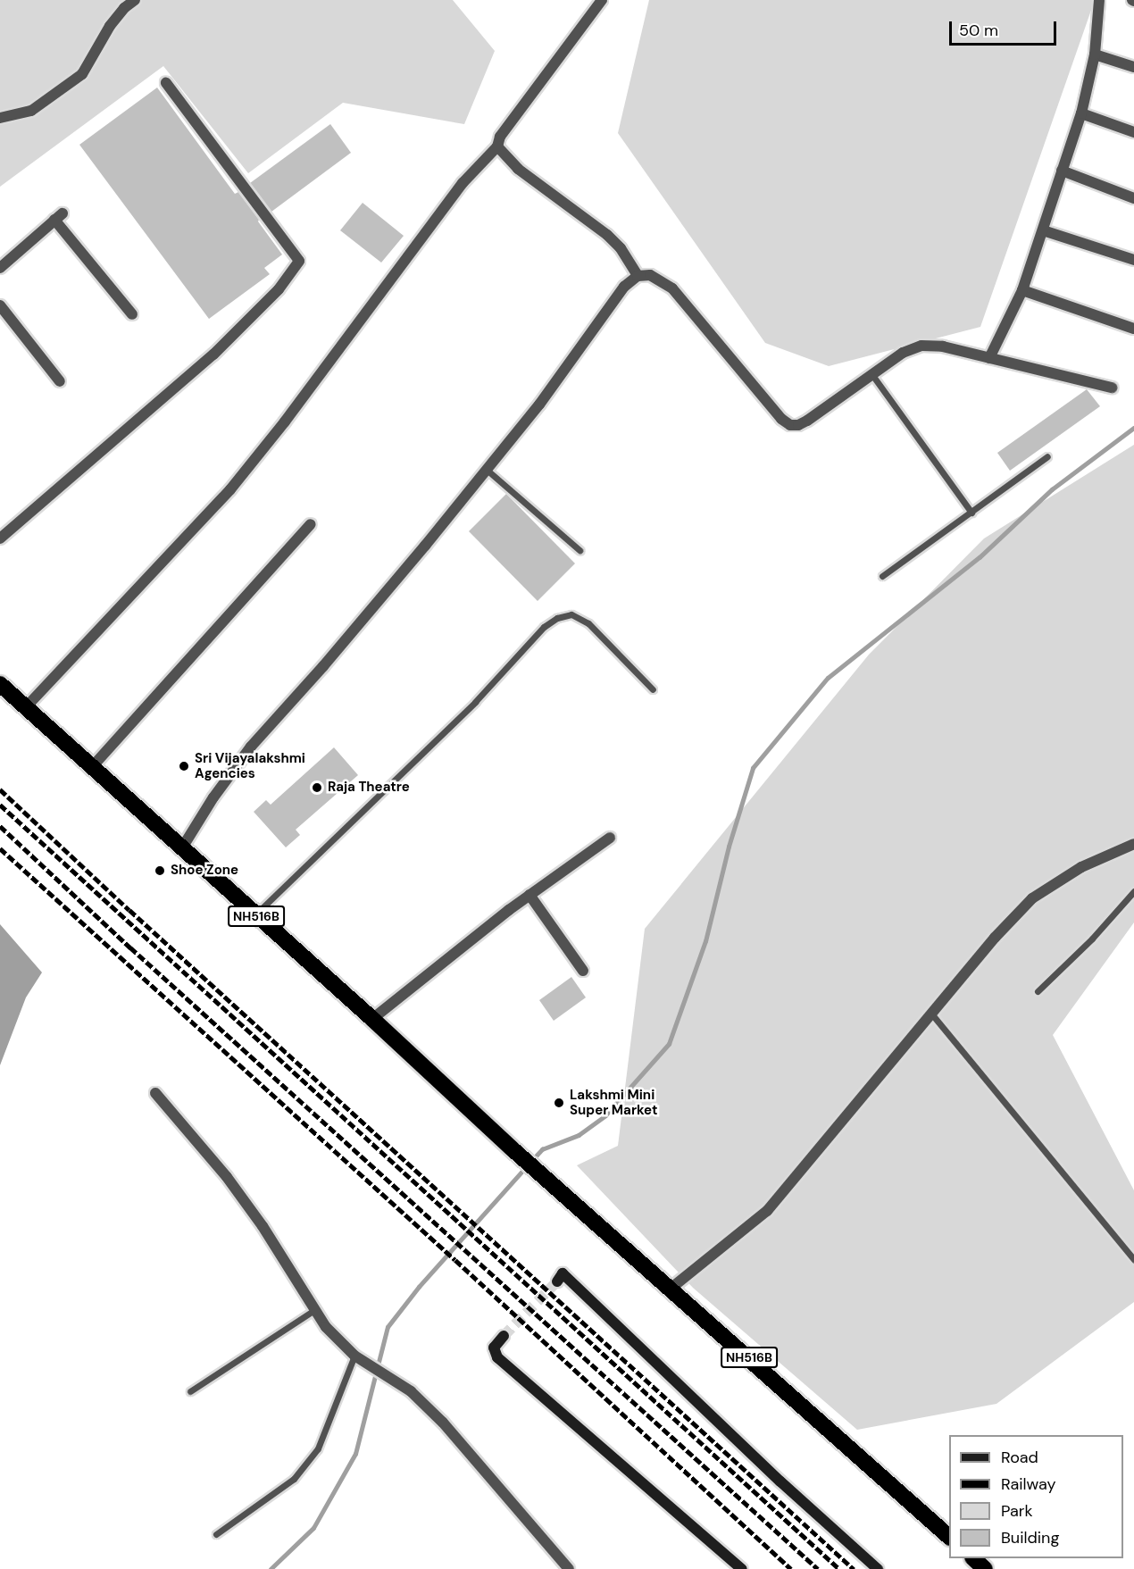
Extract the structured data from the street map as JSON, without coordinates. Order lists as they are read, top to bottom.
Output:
{
  "streets": {
    "highway": ["NH516B"]
  },
  "places": [
    "Sri Vijayalakshmi Agencies",
    "Raja Theatre",
    "Shoe Zone",
    "Lakshmi Mini Super Market"
  ],
  "legend": [
    "Road",
    "Railway",
    "Park",
    "Building"
  ],
  "scale_bar": "50 m"
}
